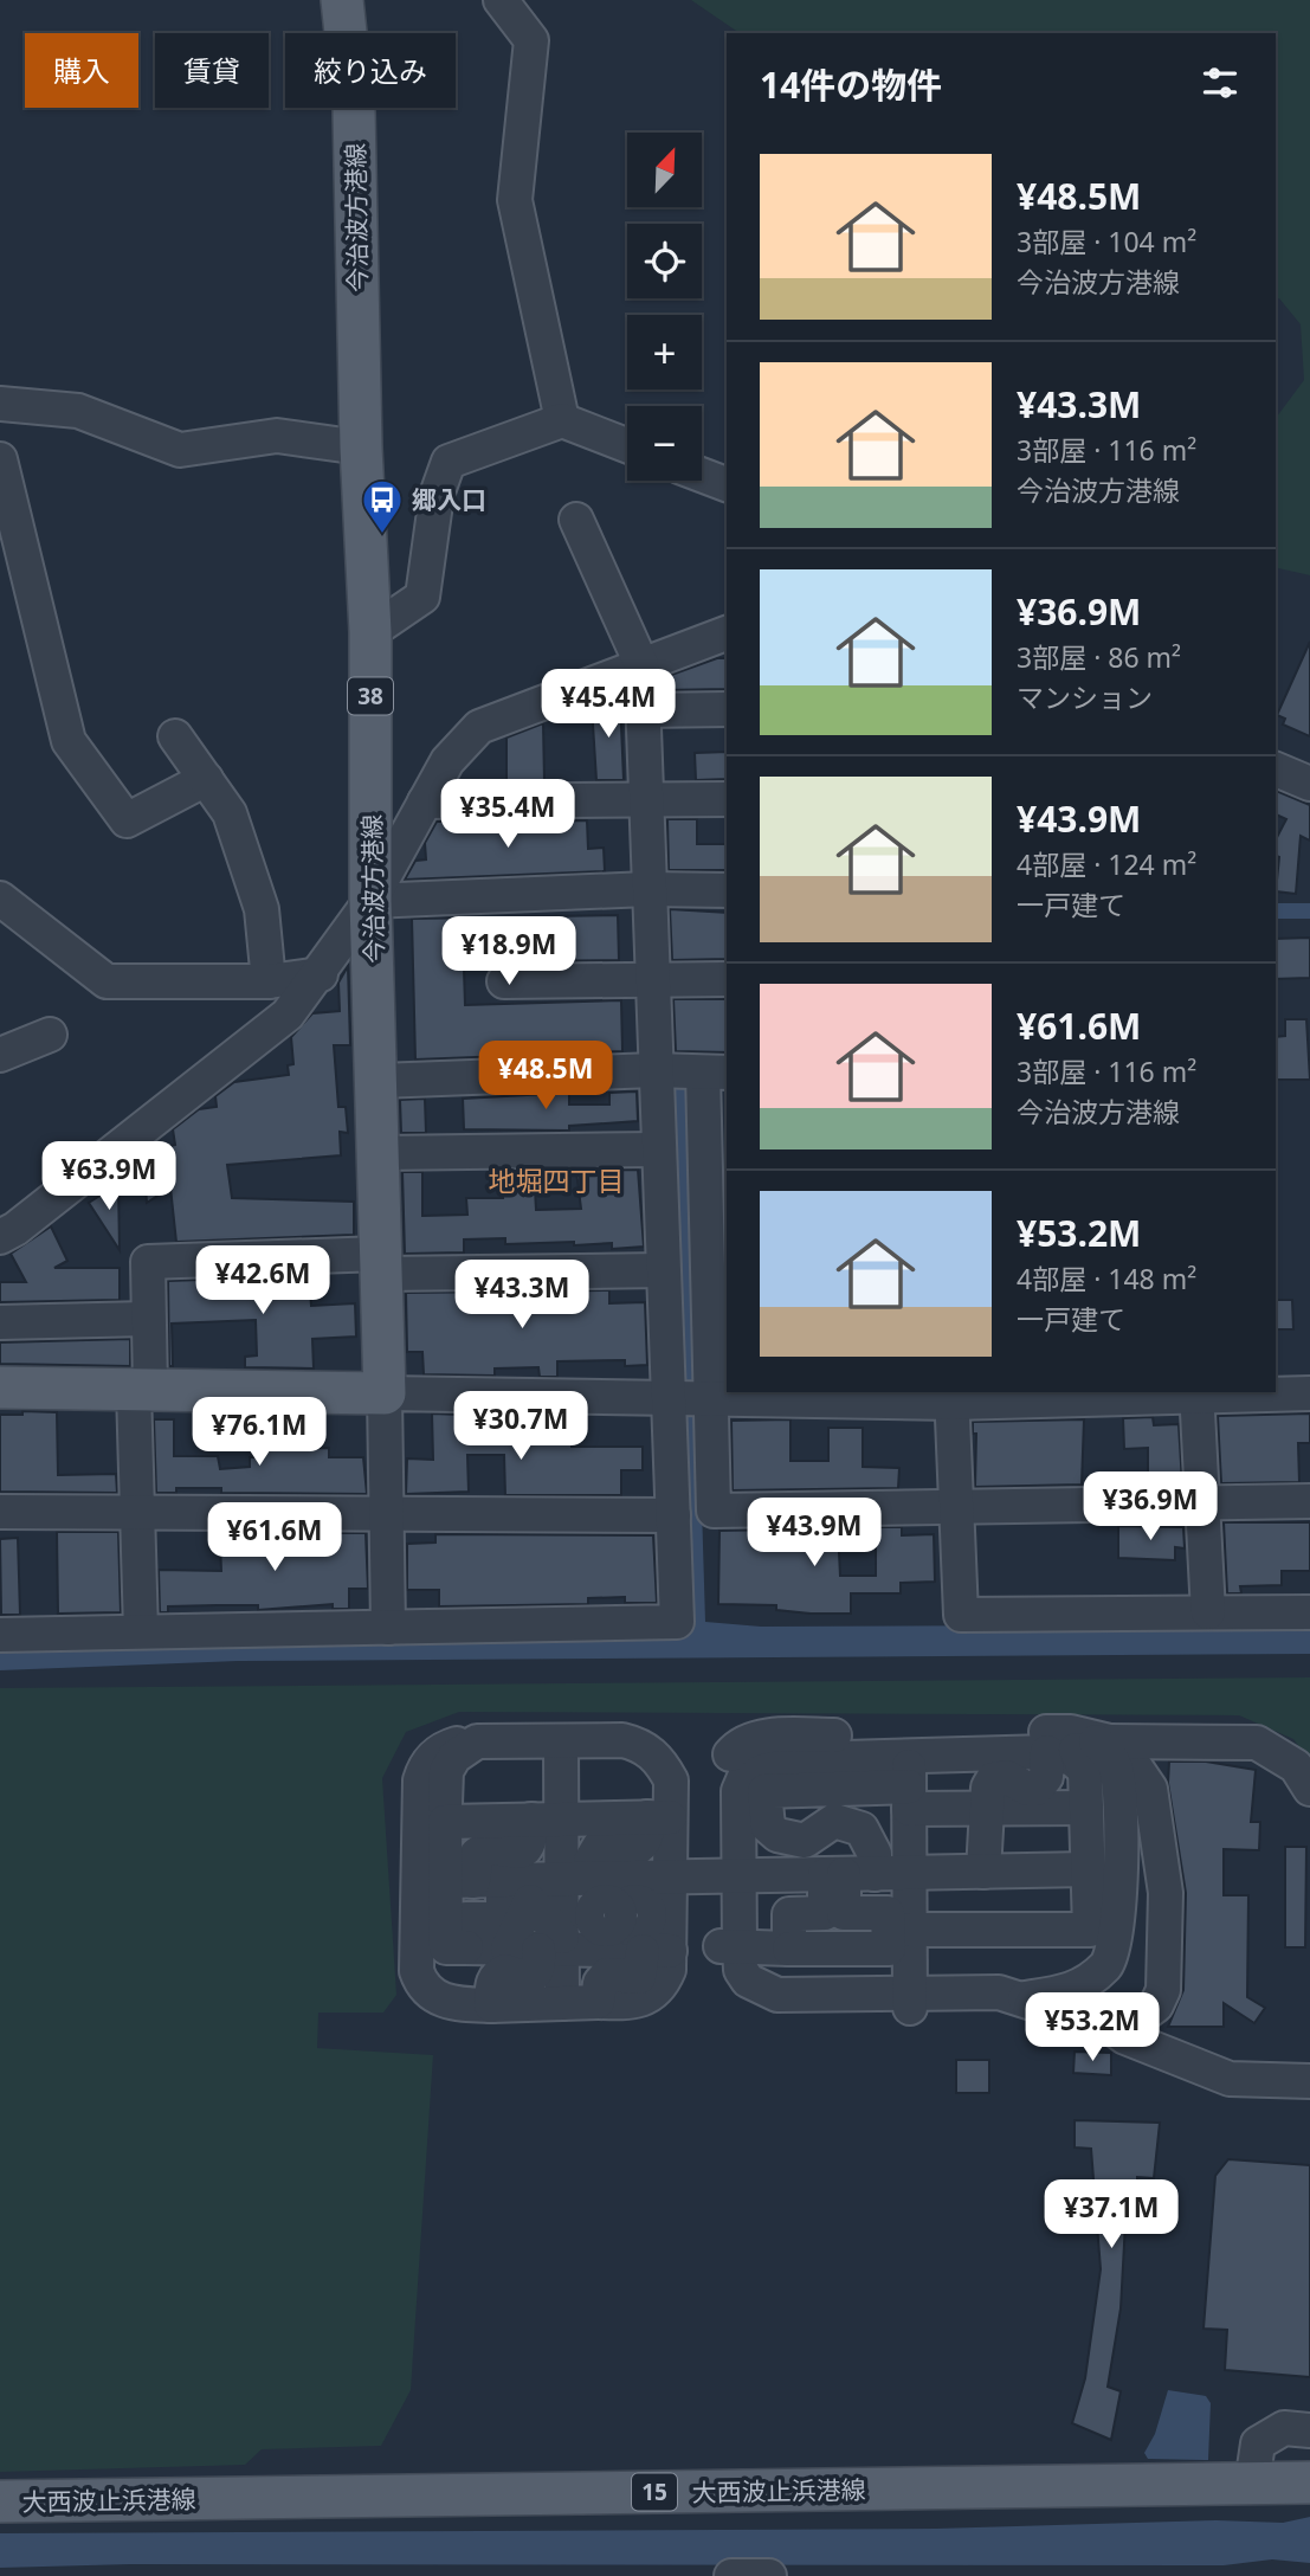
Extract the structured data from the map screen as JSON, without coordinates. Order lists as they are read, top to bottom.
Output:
{
  "streets": {
    "main road": [
      "今治波方港線",
      "38",
      "大西波止浜港線",
      "15"
    ]
  },
  "districts": ["地堀四丁目"],
  "places": {
    "bus stop": ["郷入口"]
  },
  "north": "top right",
  "page": {
    "chip": ["購入", "賃貸", "絞り込み"],
    "heading": "14件の物件",
    "map_buttons": ["+", "−"],
    "list": [
      {
        "name": "¥48.5M",
        "note": "3部屋 · 104 m² · 今治波方港線"
      },
      {
        "name": "¥43.3M",
        "note": "3部屋 · 116 m² · 今治波方港線"
      },
      {
        "name": "¥36.9M",
        "note": "3部屋 · 86 m² · マンション"
      },
      {
        "name": "¥43.9M",
        "note": "4部屋 · 124 m² · 一戸建て"
      },
      {
        "name": "¥61.6M",
        "note": "3部屋 · 116 m² · 今治波方港線"
      },
      {
        "name": "¥53.2M",
        "note": "4部屋 · 148 m² · 一戸建て"
      }
    ],
    "price": [
      "¥45.4M",
      "¥35.4M",
      "¥18.9M",
      "¥48.5M",
      "¥63.9M",
      "¥42.6M",
      "¥43.3M",
      "¥30.7M",
      "¥76.1M",
      "¥36.9M",
      "¥43.9M",
      "¥61.6M",
      "¥53.2M",
      "¥37.1M"
    ]
  }
}
